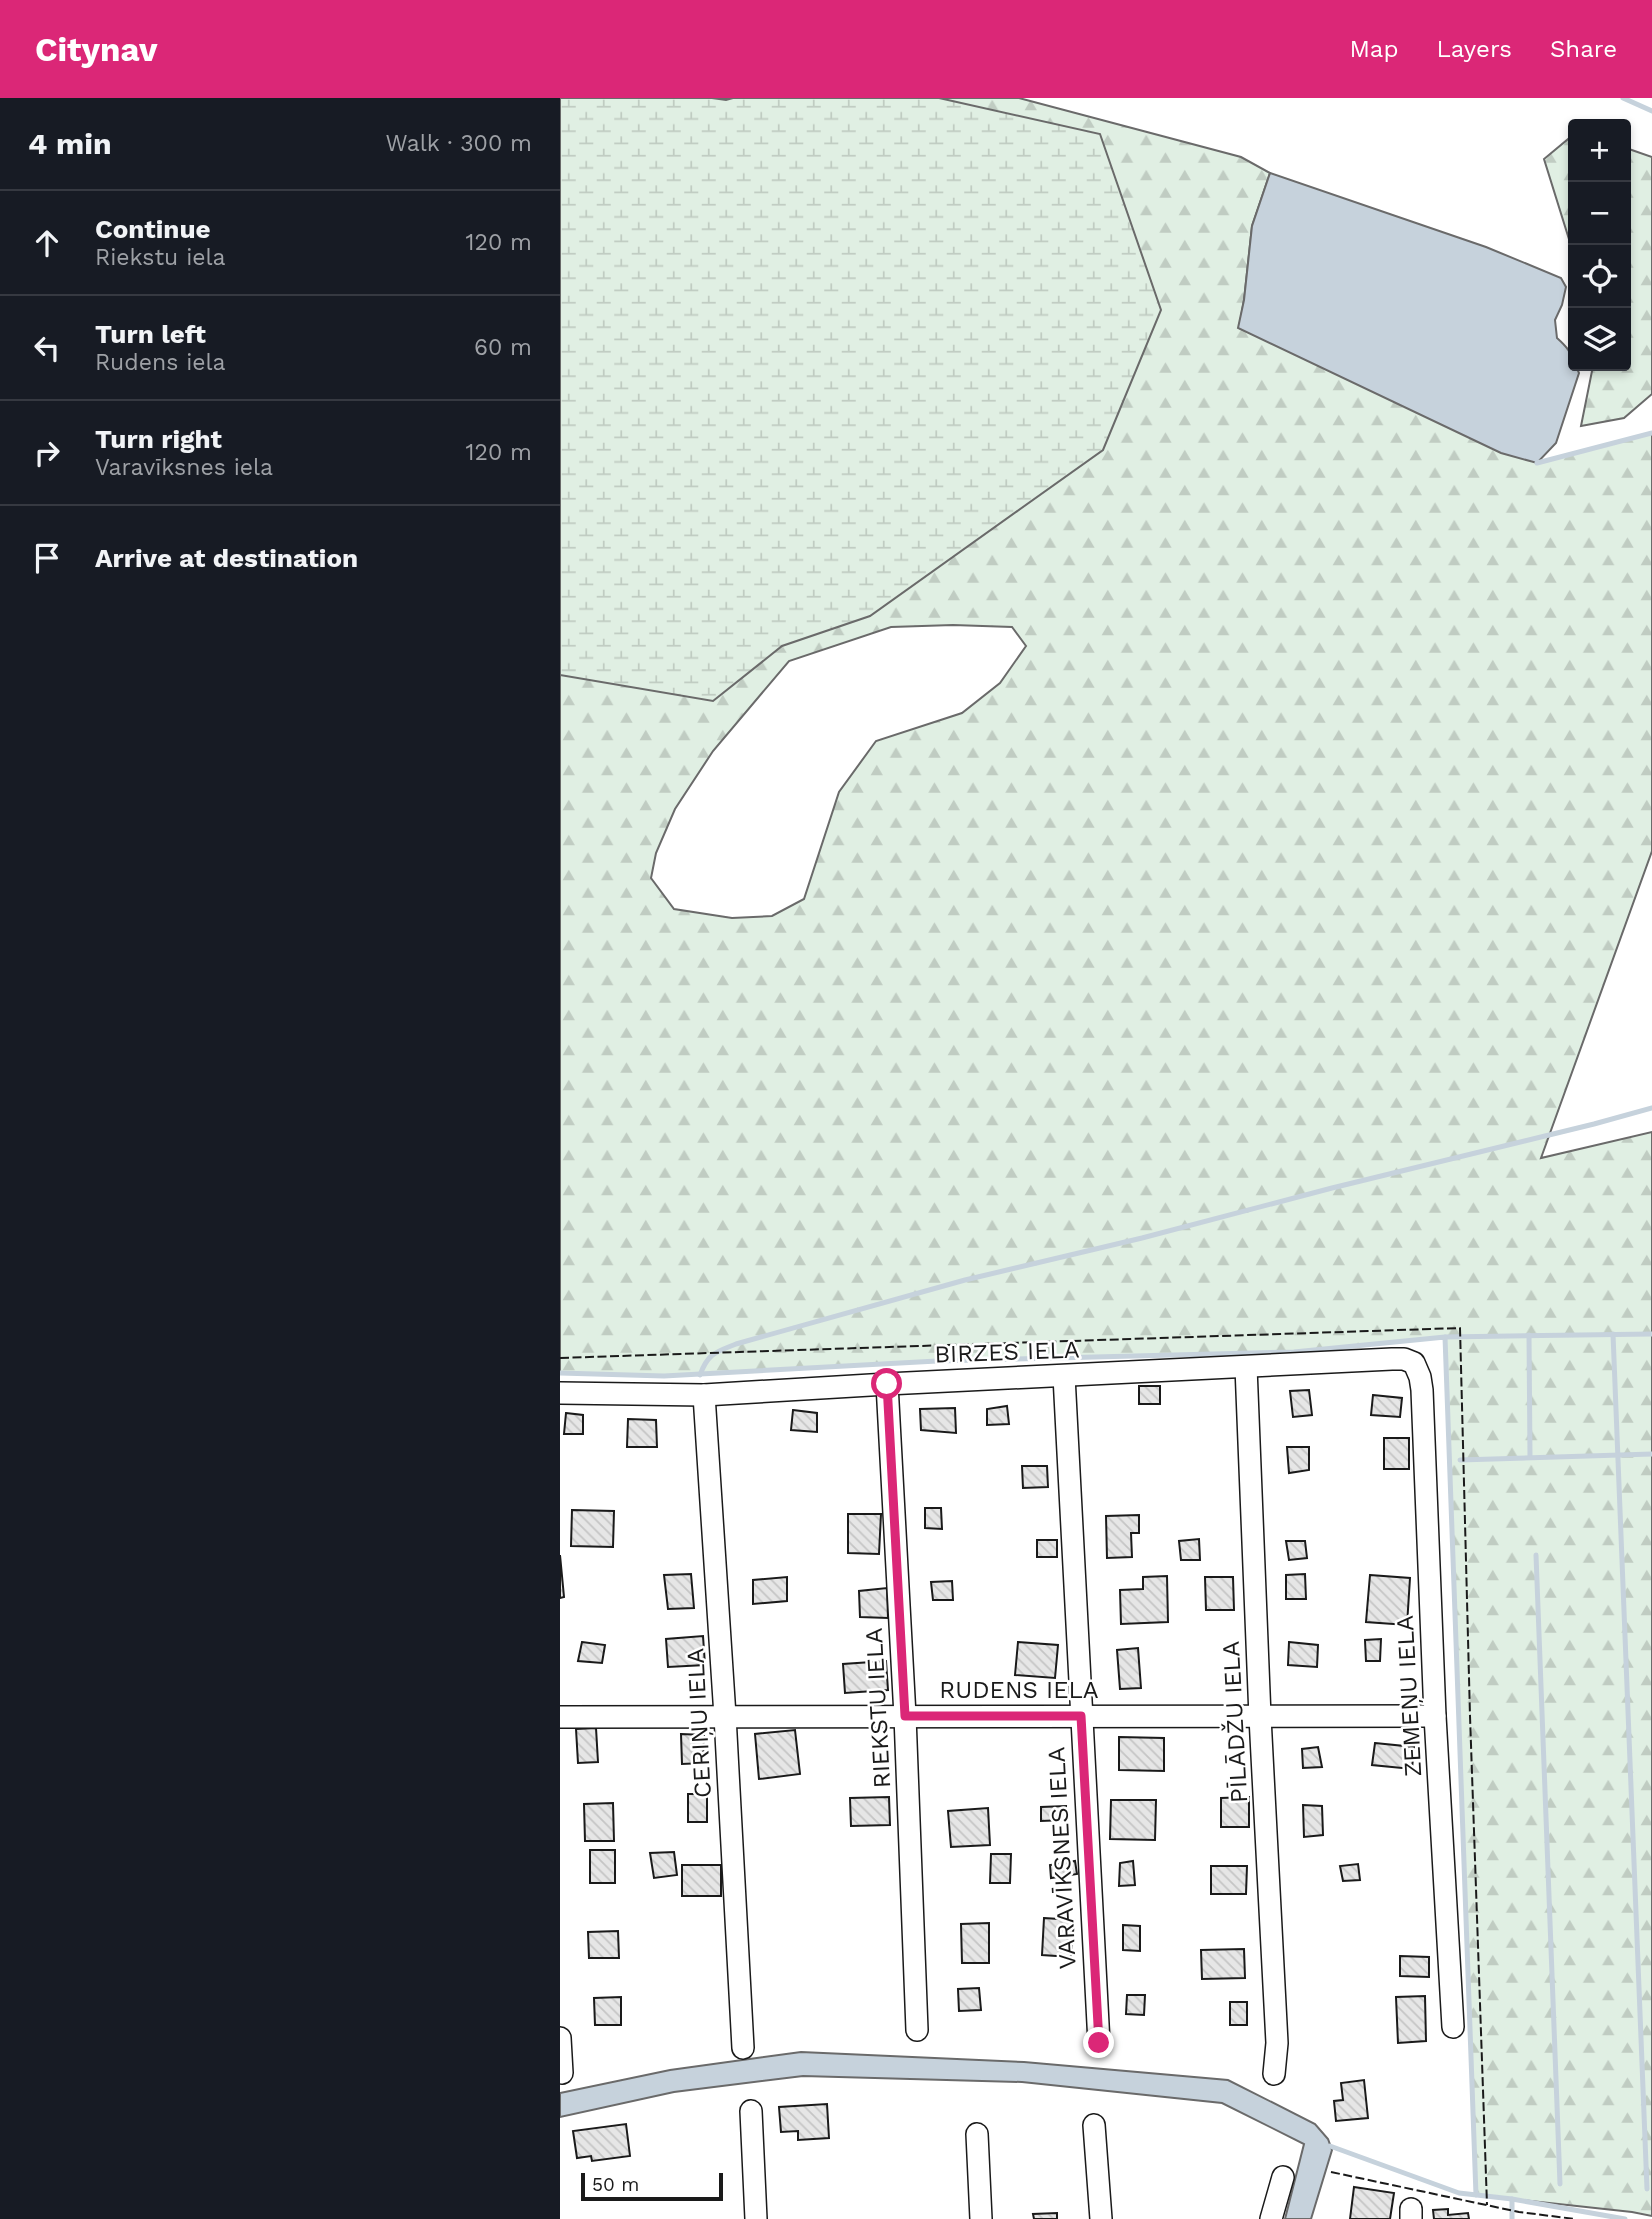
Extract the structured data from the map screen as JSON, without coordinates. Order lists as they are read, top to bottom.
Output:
{
  "streets": {
    "street": [
      "BIRZES IELA",
      "RUDENS IELA",
      "ZEMEŅU IELA",
      "RIEKSTU IELA",
      "PĪLĀDŽU IELA",
      "CERIŅU IELA",
      "VARAVĪKSNES IELA"
    ]
  },
  "crossings": [
    ["BIRZES IELA", "ZEMEŅU IELA"],
    ["BIRZES IELA", "RIEKSTU IELA"],
    ["BIRZES IELA", "PĪLĀDŽU IELA"],
    ["BIRZES IELA", "CERIŅU IELA"],
    ["BIRZES IELA", "VARAVĪKSNES IELA"],
    ["RUDENS IELA", "ZEMEŅU IELA"],
    ["RUDENS IELA", "RIEKSTU IELA"],
    ["RUDENS IELA", "PĪLĀDŽU IELA"],
    ["RUDENS IELA", "CERIŅU IELA"],
    ["RUDENS IELA", "VARAVĪKSNES IELA"]
  ],
  "scale_bar": "50 m",
  "page": {
    "header": "Citynav",
    "nav": ["Map", "Layers", "Share"],
    "heading": ["4 min", "Walk · 300 m"],
    "map_buttons": ["+", "−"],
    "list": [
      ["Continue", "Riekstu iela", "120 m"],
      ["Turn left", "Rudens iela", "60 m"],
      ["Turn right", "Varavīksnes iela", "120 m"],
      "Arrive at destination"
    ],
    "scale": "50 m"
  }
}
